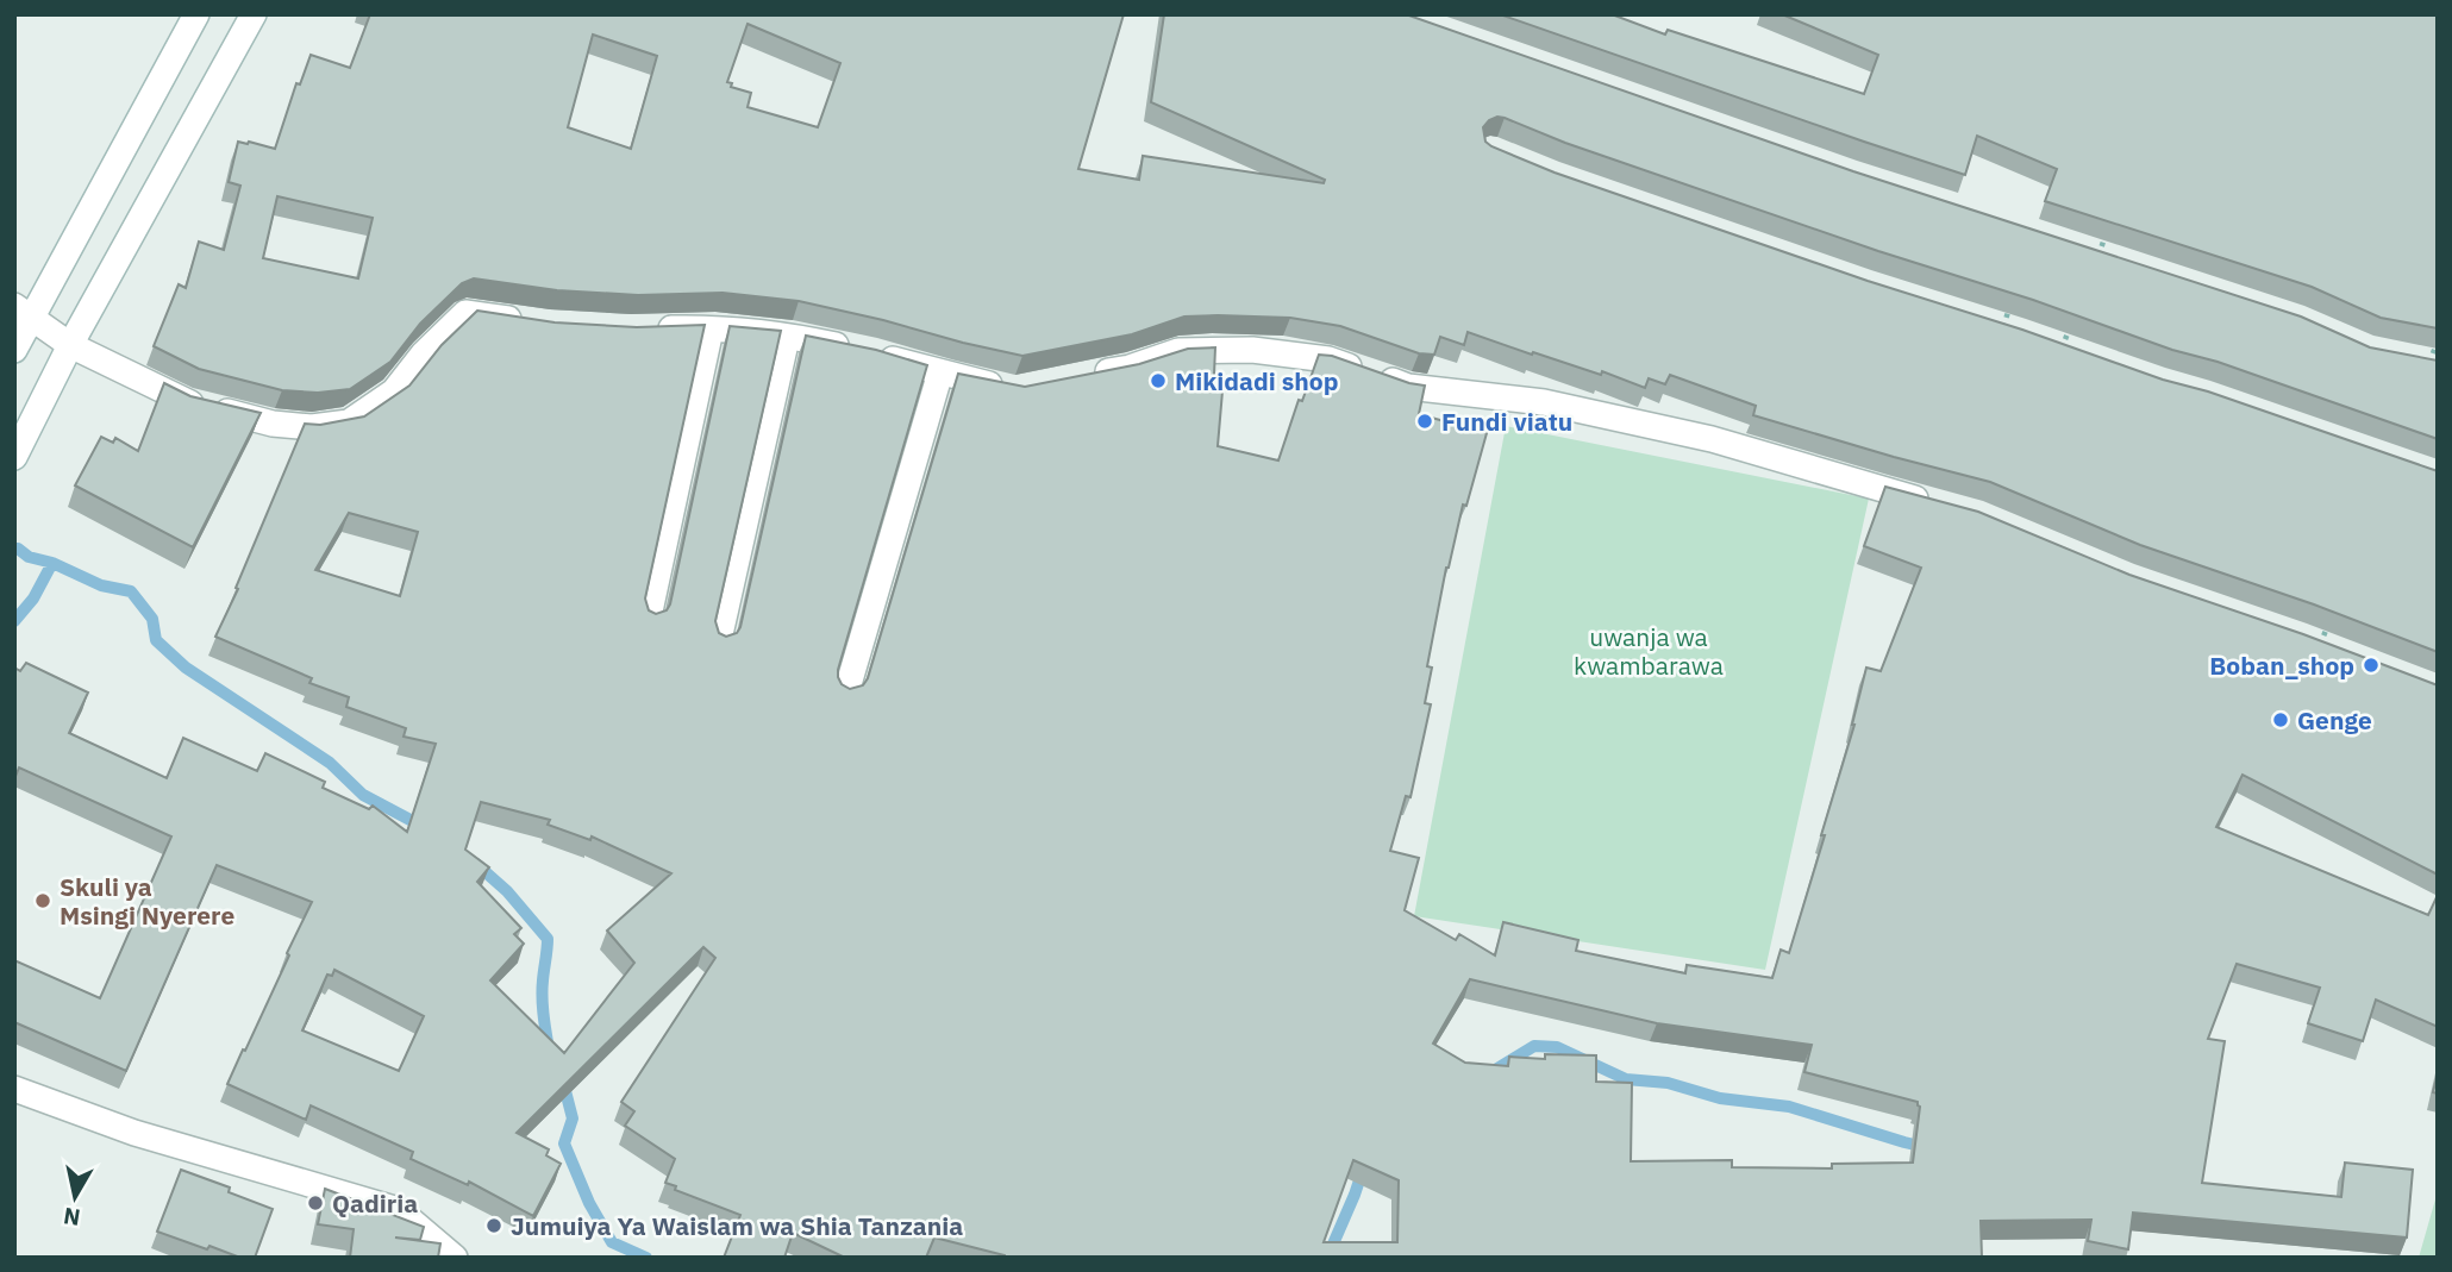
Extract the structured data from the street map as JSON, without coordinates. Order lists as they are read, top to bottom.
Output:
{
  "parks": ["uwanja wa kwambarawa"],
  "places": [
    "Mikidadi shop",
    "Fundi viatu",
    "Boban_shop",
    "Genge",
    "Skuli ya Msingi Nyerere",
    "Qadiria",
    "Jumuiya Ya Waislam wa Shia Tanzania"
  ],
  "north": "bottom"
}
